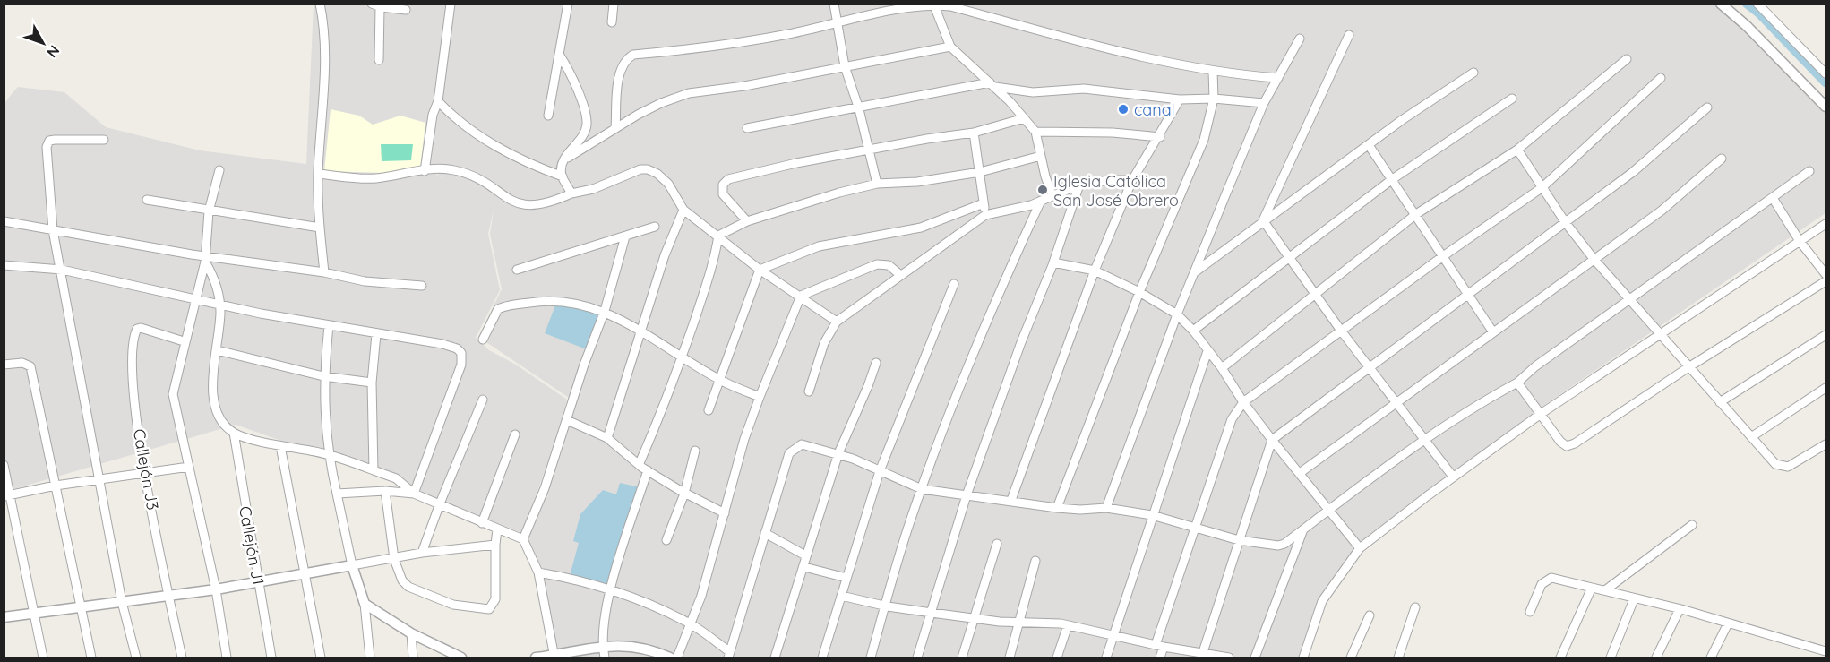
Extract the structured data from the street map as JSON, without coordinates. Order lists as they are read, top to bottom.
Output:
{
  "streets": {
    "street": ["Callejón J3", "Callejón J1"]
  },
  "places": ["canal", "Iglesia Católica San José Obrero"],
  "north": "bottom right"
}
